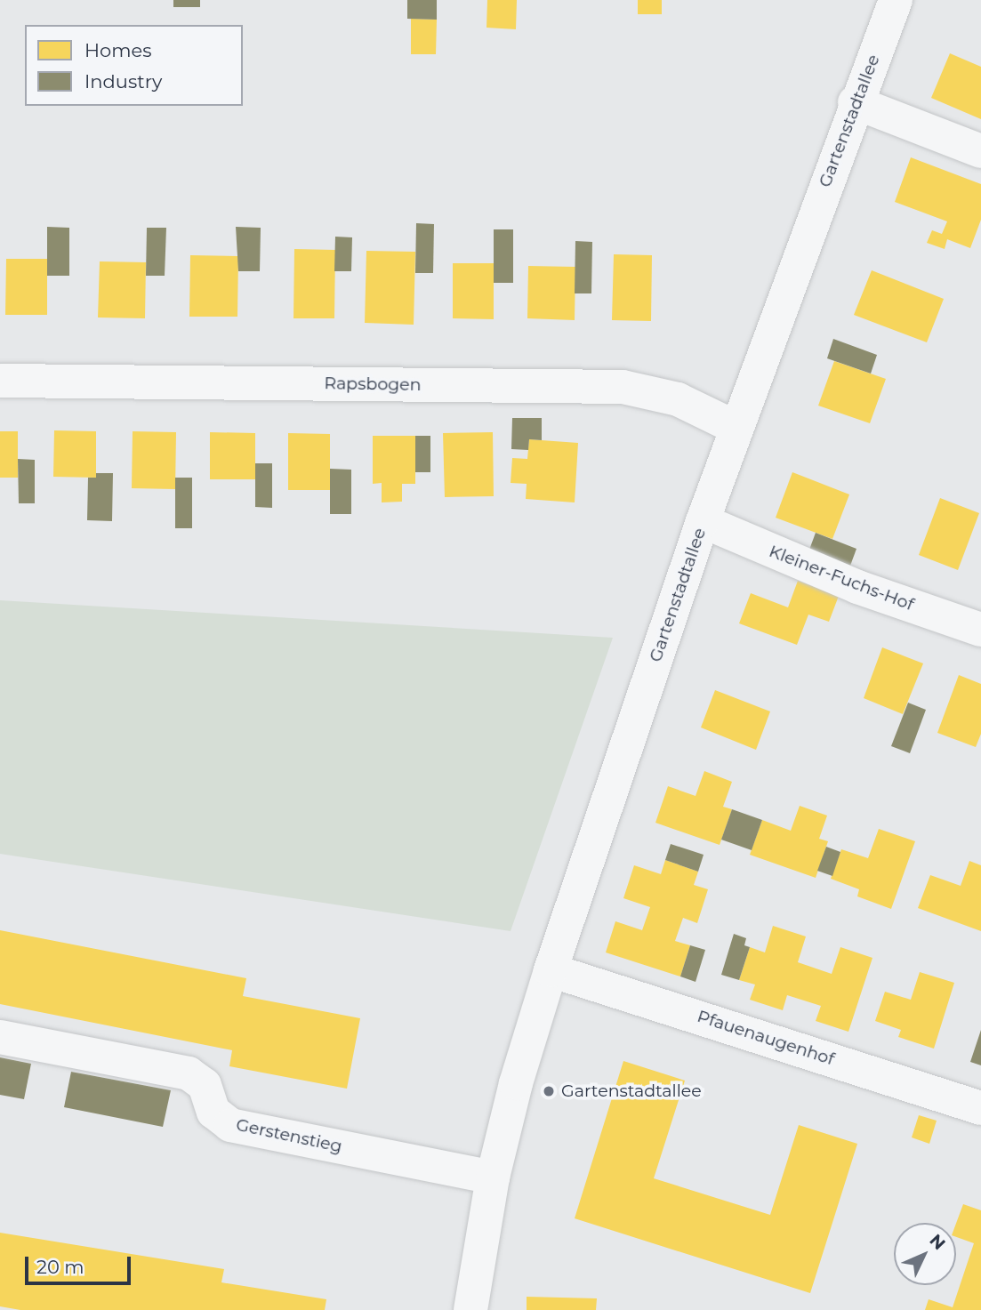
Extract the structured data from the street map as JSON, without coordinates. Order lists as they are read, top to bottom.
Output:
{
  "streets": {
    "street": [
      "Gartenstadtallee",
      "Rapsbogen",
      "Kleiner-Fuchs-Hof",
      "Pfauenaugenhof",
      "Gerstenstieg"
    ]
  },
  "crossings": [
    ["Gartenstadtallee", "Rapsbogen"],
    ["Gartenstadtallee", "Kleiner-Fuchs-Hof"],
    ["Gartenstadtallee", "Pfauenaugenhof"],
    ["Gartenstadtallee", "Gerstenstieg"]
  ],
  "places": ["Gartenstadtallee"],
  "legend": ["Homes", "Industry"],
  "scale_bar": "20 m",
  "north": "top right"
}
